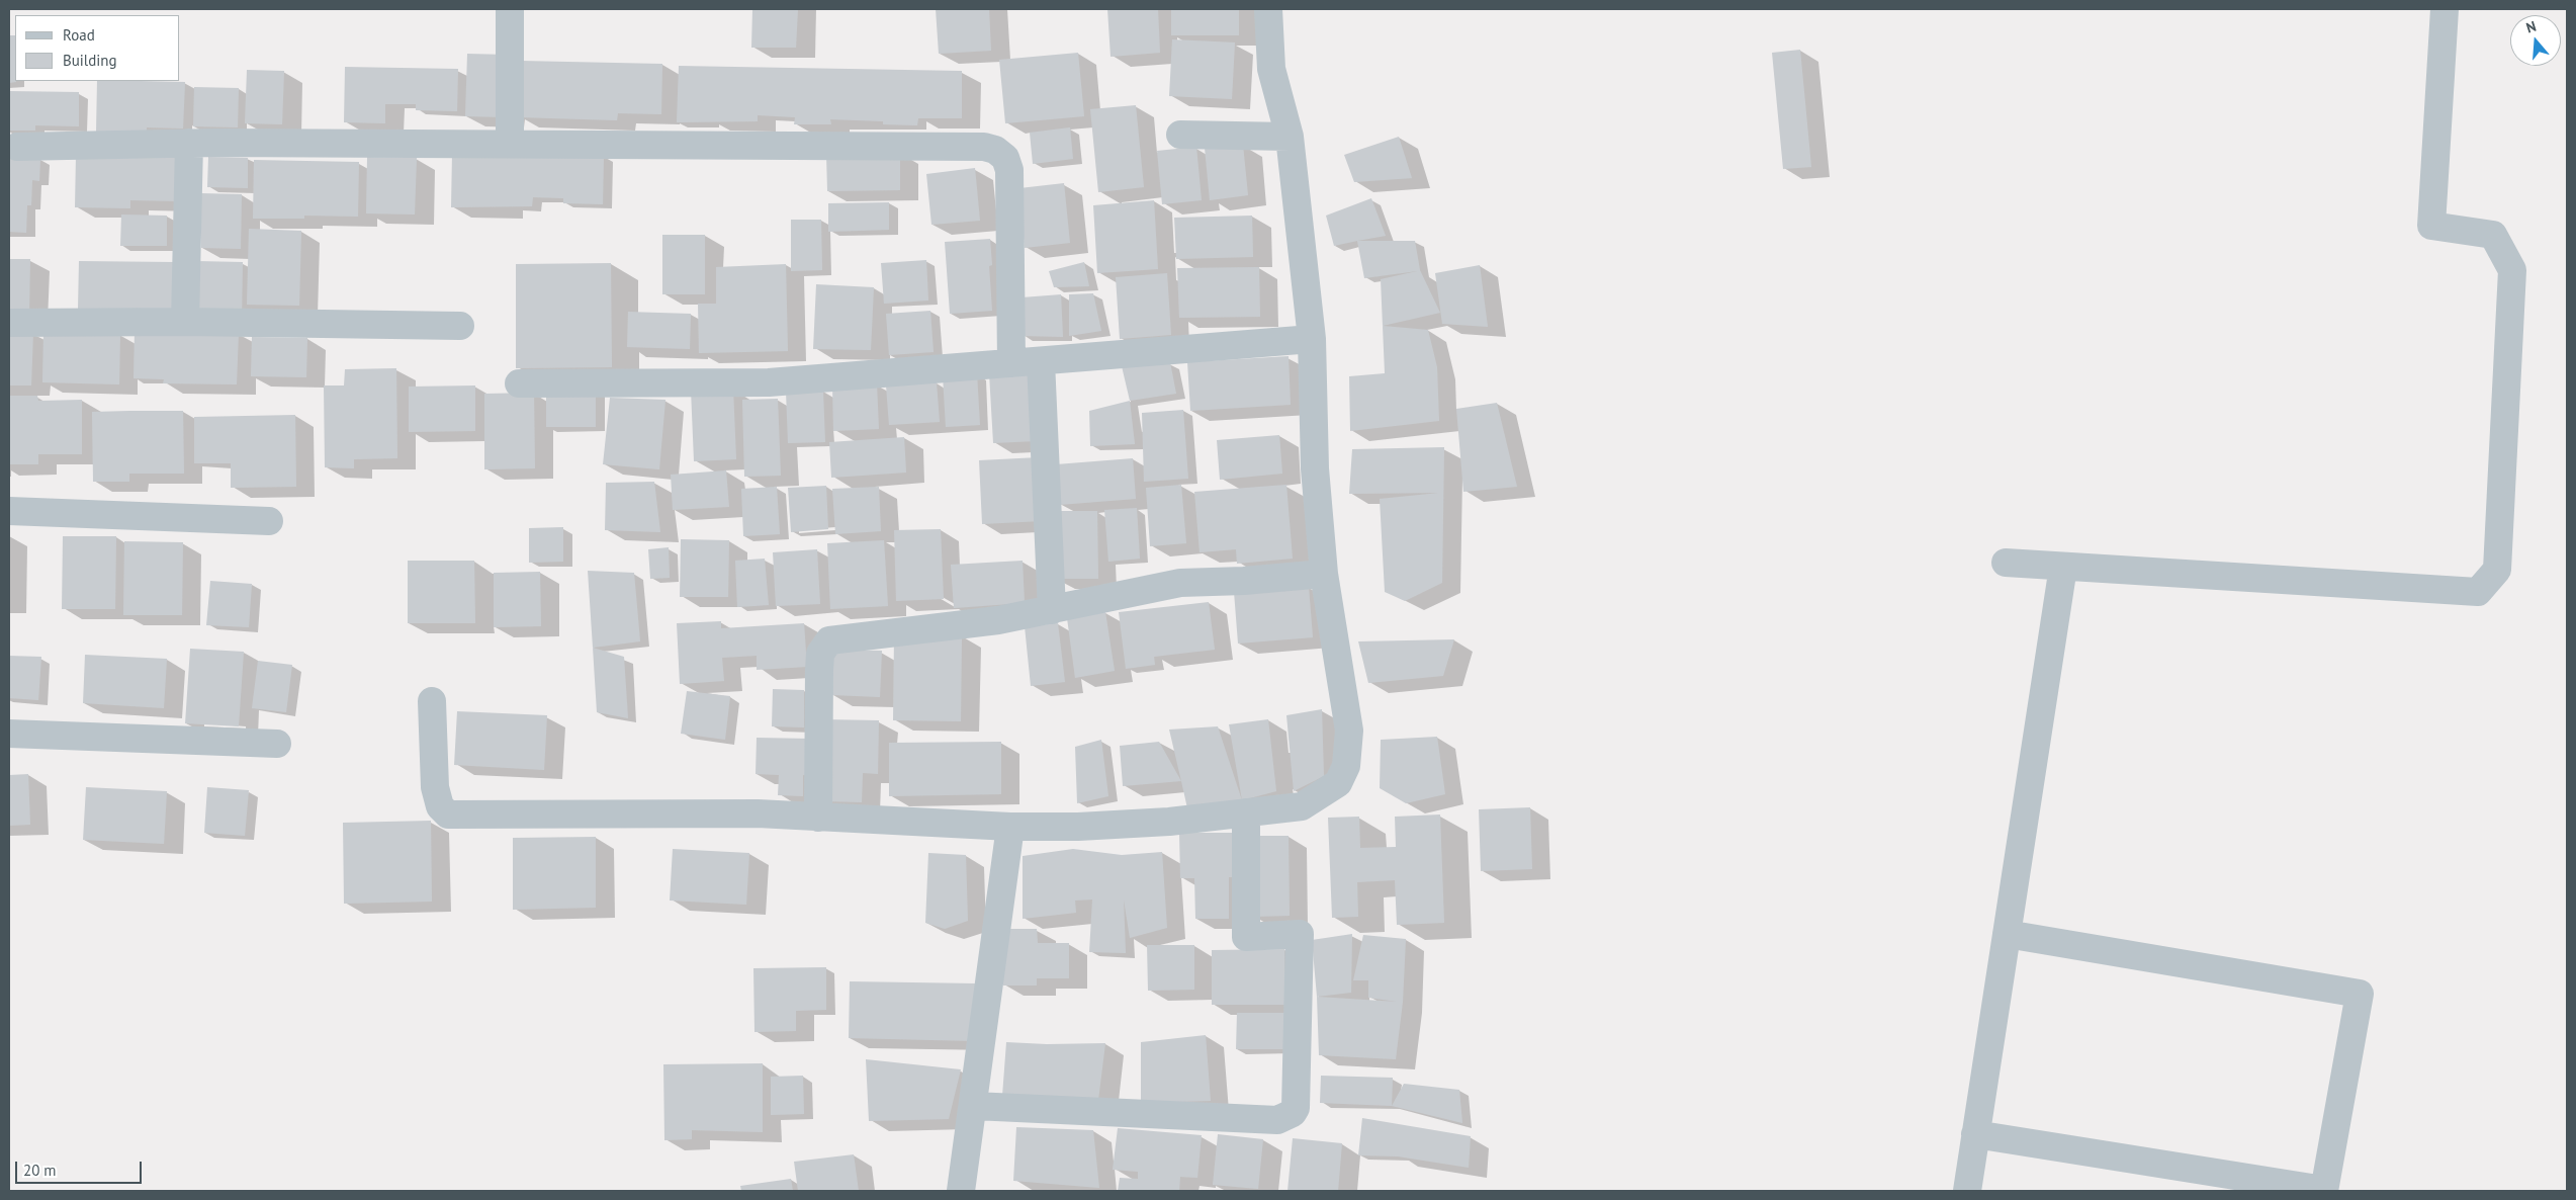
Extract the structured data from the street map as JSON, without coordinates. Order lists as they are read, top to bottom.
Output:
{
  "legend": ["Road", "Building"],
  "scale_bar": "20 m",
  "north": "top"
}
